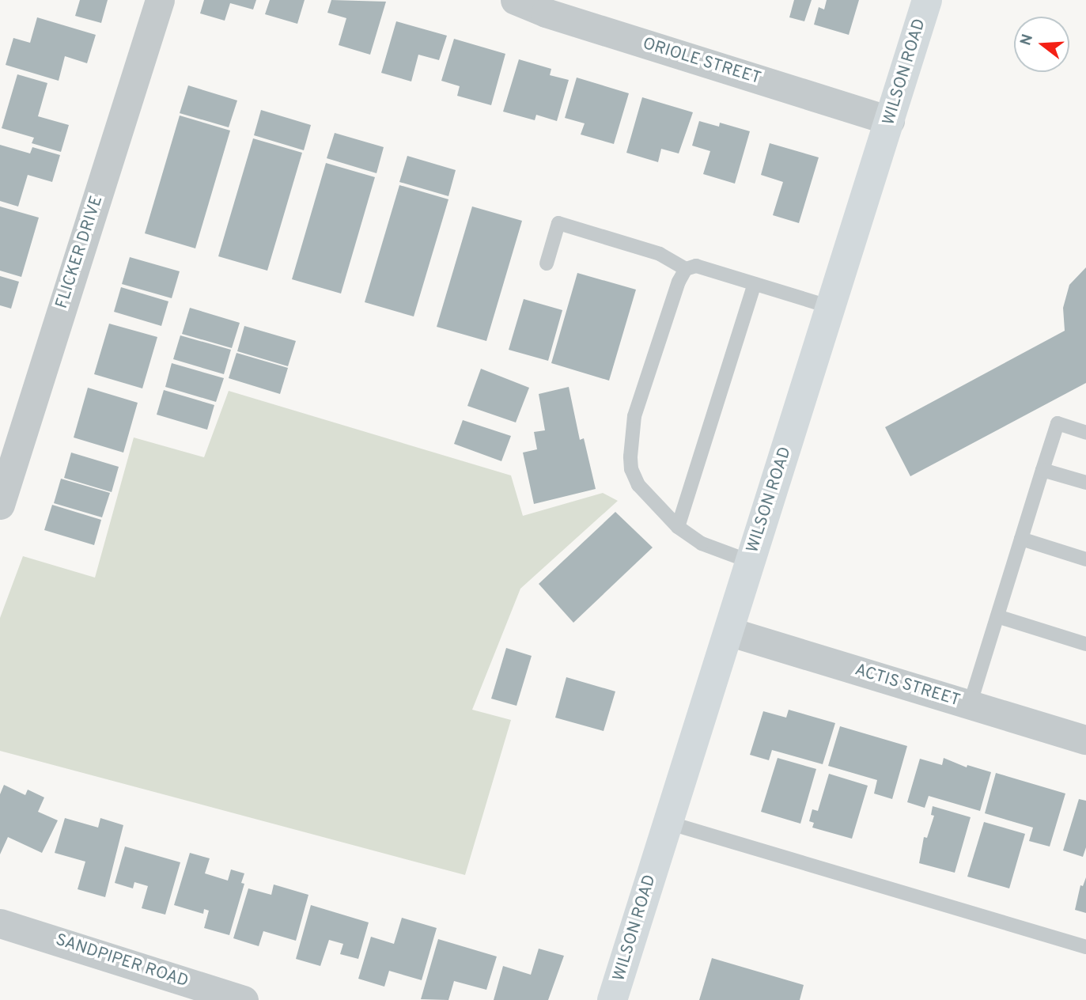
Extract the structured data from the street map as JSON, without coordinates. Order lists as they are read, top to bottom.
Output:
{
  "streets": {
    "street": [
      "ORIOLE STREET",
      "WILSON ROAD",
      "FLICKER DRIVE",
      "ACTIS STREET",
      "SANDPIPER ROAD"
    ]
  },
  "crossings": [
    ["ORIOLE STREET", "WILSON ROAD"],
    ["WILSON ROAD", "ACTIS STREET"]
  ],
  "north": "left"
}
